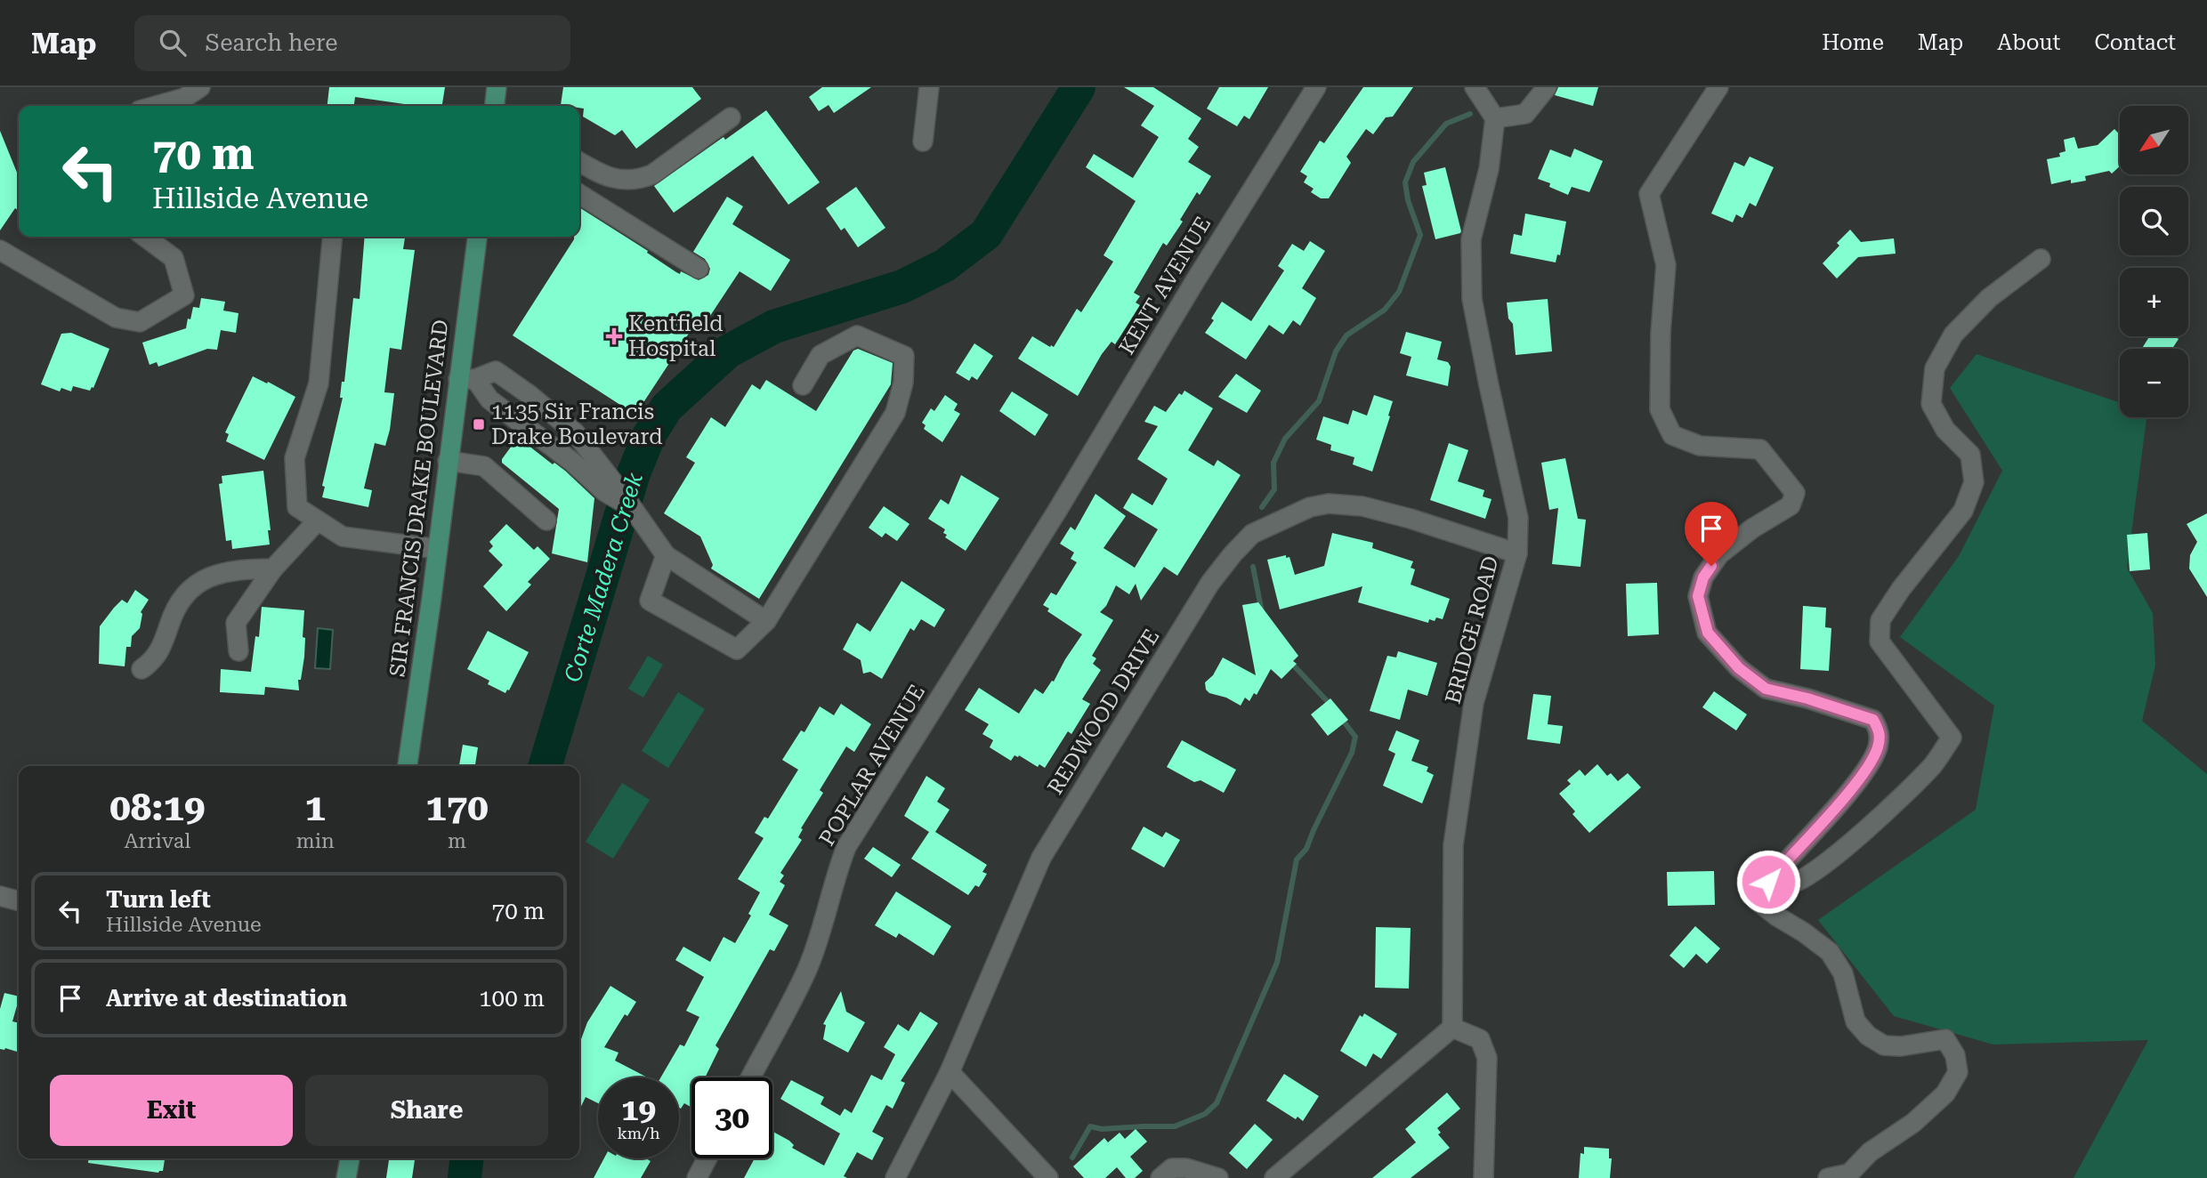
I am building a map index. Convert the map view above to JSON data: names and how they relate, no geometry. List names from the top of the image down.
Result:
{
  "streets": {
    "main road": ["SIR FRANCIS DRAKE BOULEVARD"],
    "street": [
      "KENT AVENUE",
      "BRIDGE ROAD",
      "REDWOOD DRIVE",
      "POPLAR AVENUE"
    ]
  },
  "crossings": [
    ["KENT AVENUE", "POPLAR AVENUE"],
    ["BRIDGE ROAD", "REDWOOD DRIVE"]
  ],
  "water": ["Corte Madera Creek"],
  "places": {
    "health": ["Kentfield Hospital"],
    "transit": ["1135 Sir Francis Drake Boulevard"]
  },
  "north": "bottom left",
  "page": {
    "header": "Map",
    "search": "Search here",
    "nav": [
      "Home",
      "Map",
      "About",
      "Contact"
    ],
    "map_buttons": ["+", "−"],
    "turn": ["70 m", "Hillside Avenue"],
    "eta": [
      "08:19",
      "Arrival",
      "1",
      "min",
      "170",
      "m"
    ],
    "list": [
      {
        "name": "Turn left",
        "note": "Hillside Avenue",
        "value": "70 m"
      },
      {
        "name": "Arrive at destination",
        "value": "100 m"
      }
    ],
    "buttons": ["Exit", "Share"],
    "speed": "19 km/h",
    "limit": "30"
  }
}
